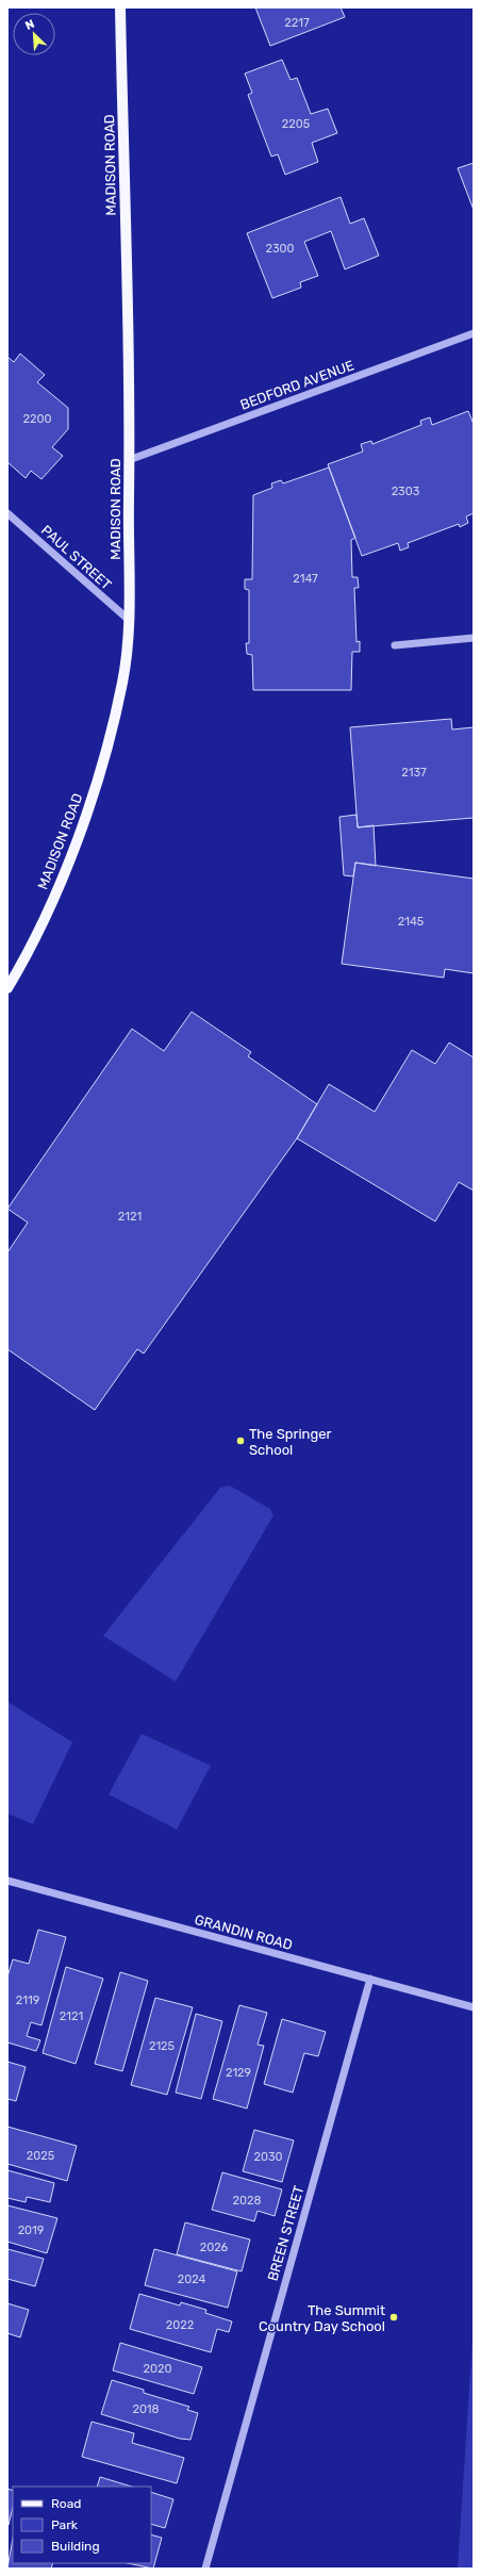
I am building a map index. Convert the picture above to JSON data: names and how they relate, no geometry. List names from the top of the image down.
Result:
{
  "streets": {
    "main road": ["MADISON ROAD"],
    "street": [
      "BEDFORD AVENUE",
      "PAUL STREET",
      "GRANDIN ROAD",
      "BREEN STREET"
    ]
  },
  "crossings": [
    ["MADISON ROAD", "BEDFORD AVENUE"],
    ["MADISON ROAD", "PAUL STREET"],
    ["GRANDIN ROAD", "BREEN STREET"]
  ],
  "places": ["The Springer School", "The Summit Country Day School"],
  "house_numbers": [
    "2217",
    "2205",
    "2300",
    "2200",
    "2303",
    "2147",
    "2137",
    "2145",
    "2121",
    "2119",
    "2121",
    "2125",
    "2129",
    "2025",
    "2030",
    "2028",
    "2019",
    "2026",
    "2024",
    "2022",
    "2020",
    "2018"
  ],
  "legend": ["Road", "Park", "Building"],
  "north": "top left"
}
